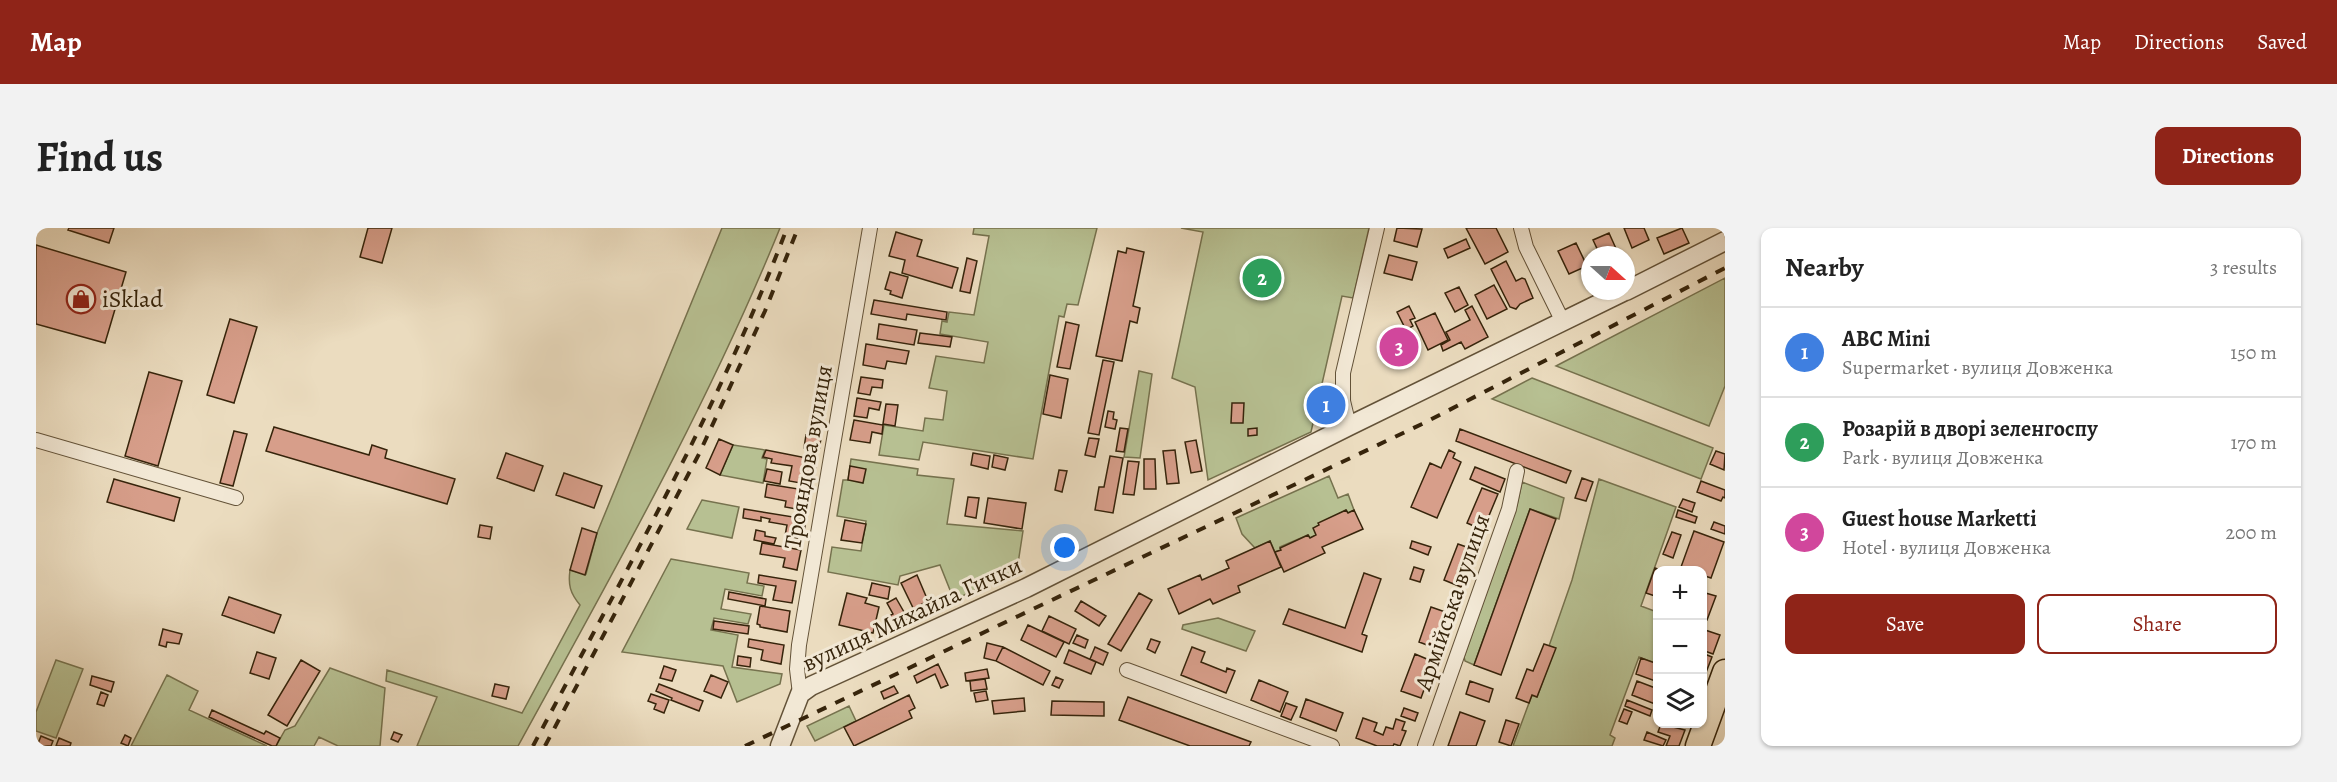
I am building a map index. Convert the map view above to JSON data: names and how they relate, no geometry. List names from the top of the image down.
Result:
{
  "streets": {
    "street": ["Трояндова вулиця", "Армійська вулиця", "вулиця Михайла Гички"]
  },
  "crossings": [
    ["Трояндова вулиця", "вулиця Михайла Гички"]
  ],
  "places": {
    "shop": ["iSklad"]
  },
  "north": "right",
  "page": {
    "header": "Map",
    "nav": ["Map", "Directions", "Saved"],
    "buttons": [
      "Directions",
      ["Save", "Share"]
    ],
    "title": "Find us",
    "heading": ["Nearby", "3 results"],
    "pins": ["2", "3", "1"],
    "list": [
      {
        "mark": "1",
        "name": "ABC Mini",
        "note": "Supermarket · вулиця Довженка",
        "value": "150 m"
      },
      {
        "mark": "2",
        "name": "Розарій в дворі зеленгоспу",
        "note": "Park · вулиця Довженка",
        "value": "170 m"
      },
      {
        "mark": "3",
        "name": "Guest house Marketti",
        "note": "Hotel · вулиця Довженка",
        "value": "200 m"
      }
    ],
    "map_buttons": ["+", "−"]
  }
}
